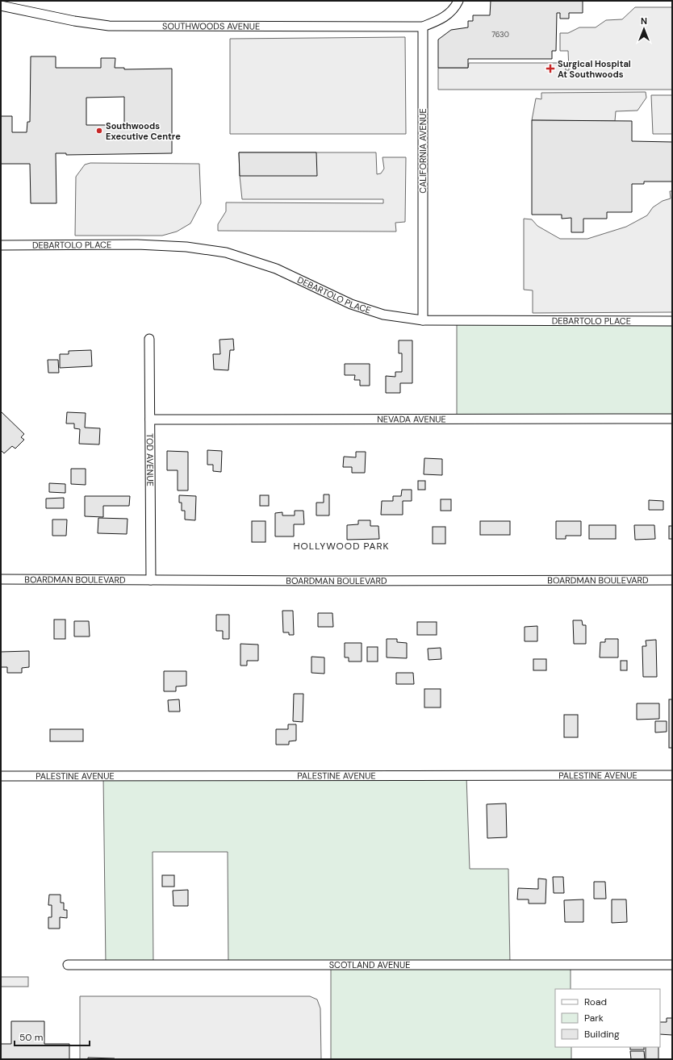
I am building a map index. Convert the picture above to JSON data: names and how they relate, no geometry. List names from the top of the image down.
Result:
{
  "streets": {
    "street": [
      "SOUTHWOODS AVENUE",
      "CALIFORNIA AVENUE",
      "DEBARTOLO PLACE",
      "NEVADA AVENUE",
      "TOD AVENUE",
      "BOARDMAN BOULEVARD",
      "PALESTINE AVENUE",
      "SCOTLAND AVENUE"
    ]
  },
  "crossings": [
    ["SOUTHWOODS AVENUE", "CALIFORNIA AVENUE"],
    ["CALIFORNIA AVENUE", "DEBARTOLO PLACE"],
    ["NEVADA AVENUE", "TOD AVENUE"],
    ["TOD AVENUE", "BOARDMAN BOULEVARD"]
  ],
  "districts": ["HOLLYWOOD PARK"],
  "places": {
    "health": ["Surgical Hospital At Southwoods"],
    "other": ["Southwoods Executive Centre"]
  },
  "house_numbers": ["7630"],
  "legend": ["Road", "Park", "Building"],
  "scale_bar": "50 m",
  "north": "top"
}
